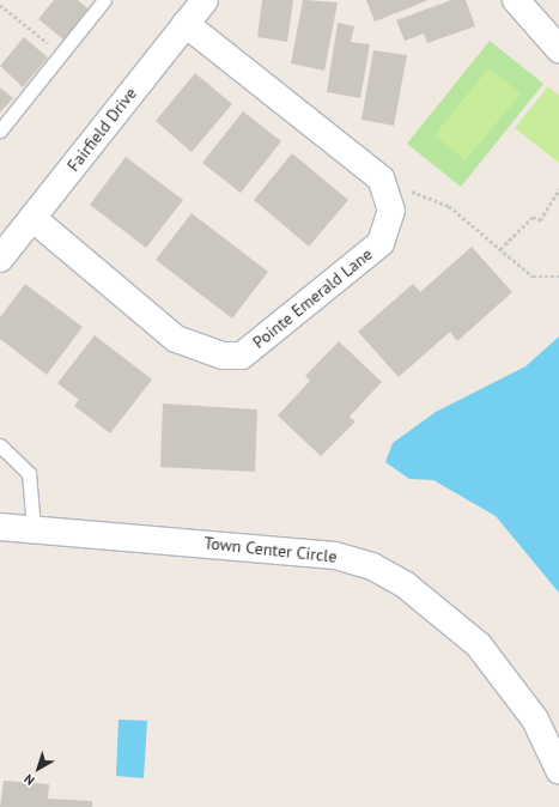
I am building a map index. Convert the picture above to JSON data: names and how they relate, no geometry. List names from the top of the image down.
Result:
{
  "streets": {
    "street": ["Fairfield Drive", "Pointe Emerald Lane", "Town Center Circle"]
  },
  "crossings": [
    ["Fairfield Drive", "Pointe Emerald Lane"]
  ],
  "north": "bottom left"
}
